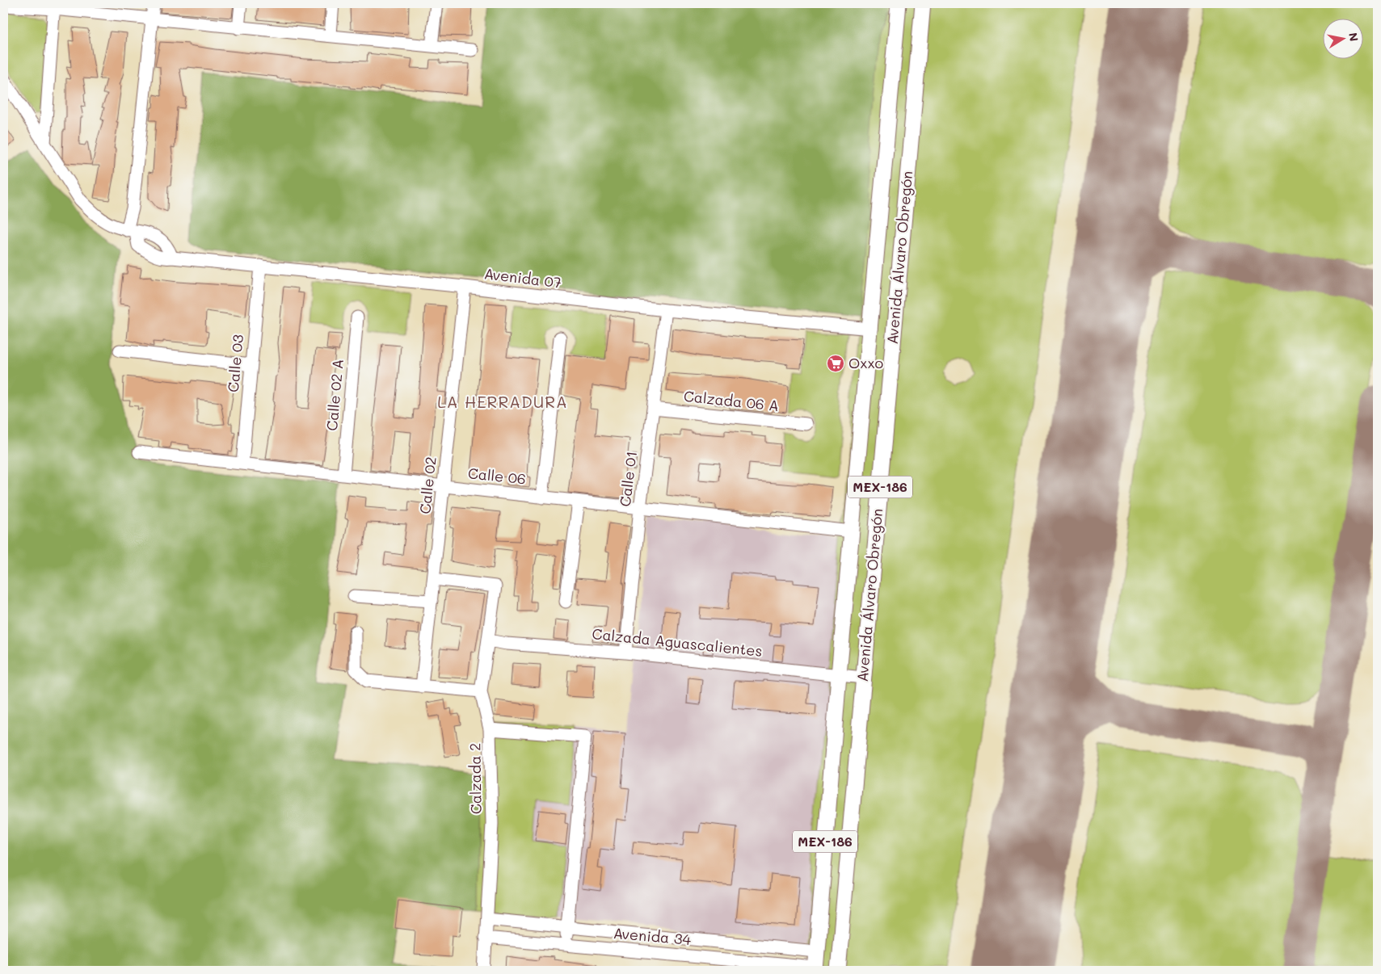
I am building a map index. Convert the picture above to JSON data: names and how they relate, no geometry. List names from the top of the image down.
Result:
{
  "streets": {
    "main road": ["Avenida Álvaro Obregón", "MEX-186"],
    "street": [
      "Avenida 07",
      "Calle 03",
      "Calle 02 A",
      "Calzada 06 A",
      "Calle 06",
      "Calle 01",
      "Calle 02",
      "Calzada Aguascalientes",
      "Calzada 2",
      "Avenida 34"
    ]
  },
  "crossings": [
    ["Avenida Álvaro Obregón", "Avenida 07"],
    ["Avenida Álvaro Obregón", "Calle 06"],
    ["Avenida Álvaro Obregón", "Calzada Aguascalientes"],
    ["Avenida Álvaro Obregón", "Avenida 34"],
    ["Avenida 07", "Calle 03"],
    ["Avenida 07", "Calle 01"],
    ["Avenida 07", "Calle 02"],
    ["Calle 03", "Calle 06"],
    ["Calle 02 A", "Calle 06"],
    ["Calzada 06 A", "Calle 01"],
    ["Calle 06", "Calle 01"],
    ["Calle 06", "Calle 02"],
    ["Calle 01", "Calzada Aguascalientes"],
    ["Calle 02", "Calzada 2"],
    ["Calzada Aguascalientes", "Calzada 2"],
    ["Calzada 2", "Avenida 34"]
  ],
  "districts": ["LA HERRADURA"],
  "places": {
    "supermarket": ["Oxxo"]
  },
  "north": "right"
}
